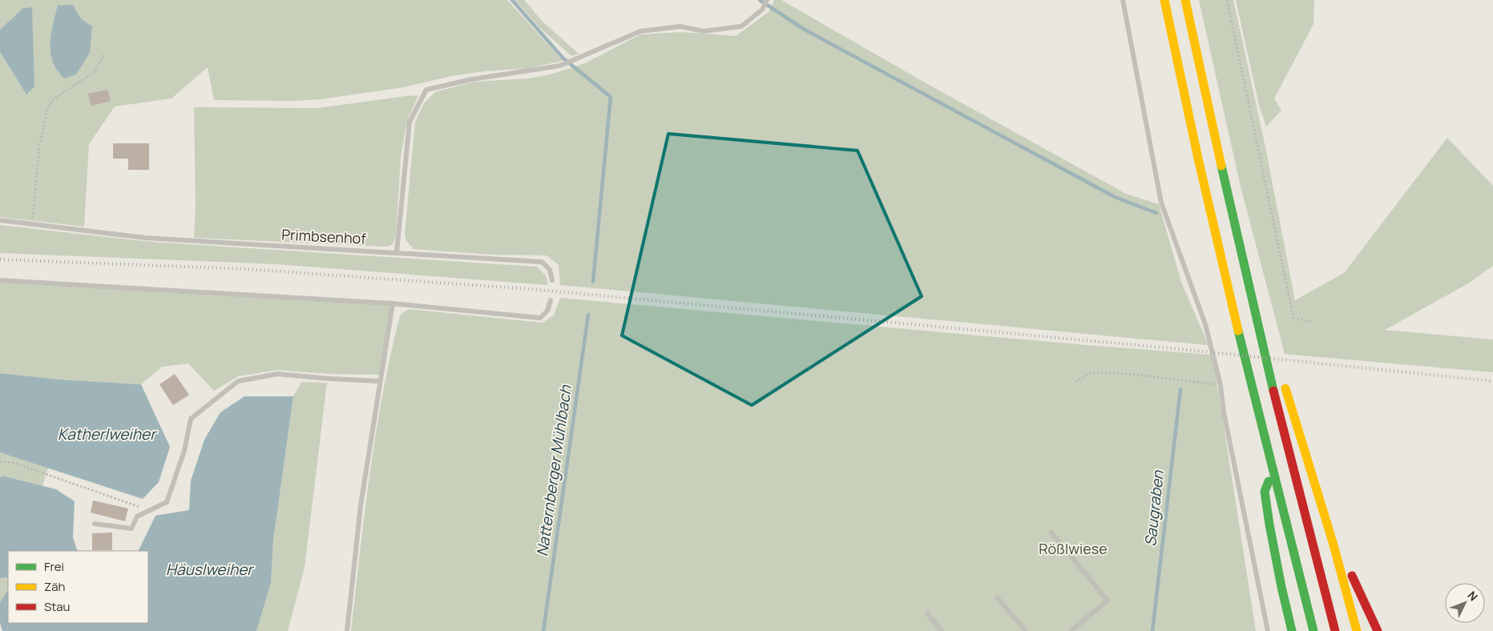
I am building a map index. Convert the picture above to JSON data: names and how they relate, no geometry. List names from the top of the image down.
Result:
{
  "streets": {
    "lane": ["Primbsenhof"]
  },
  "water": [
    "Katherlweiher",
    "Natternberger Mühlbach",
    "Saugraben",
    "Häuslweiher"
  ],
  "parks": ["Rößlwiese"],
  "legend": ["Frei", "Zäh", "Stau"],
  "north": "top right"
}
